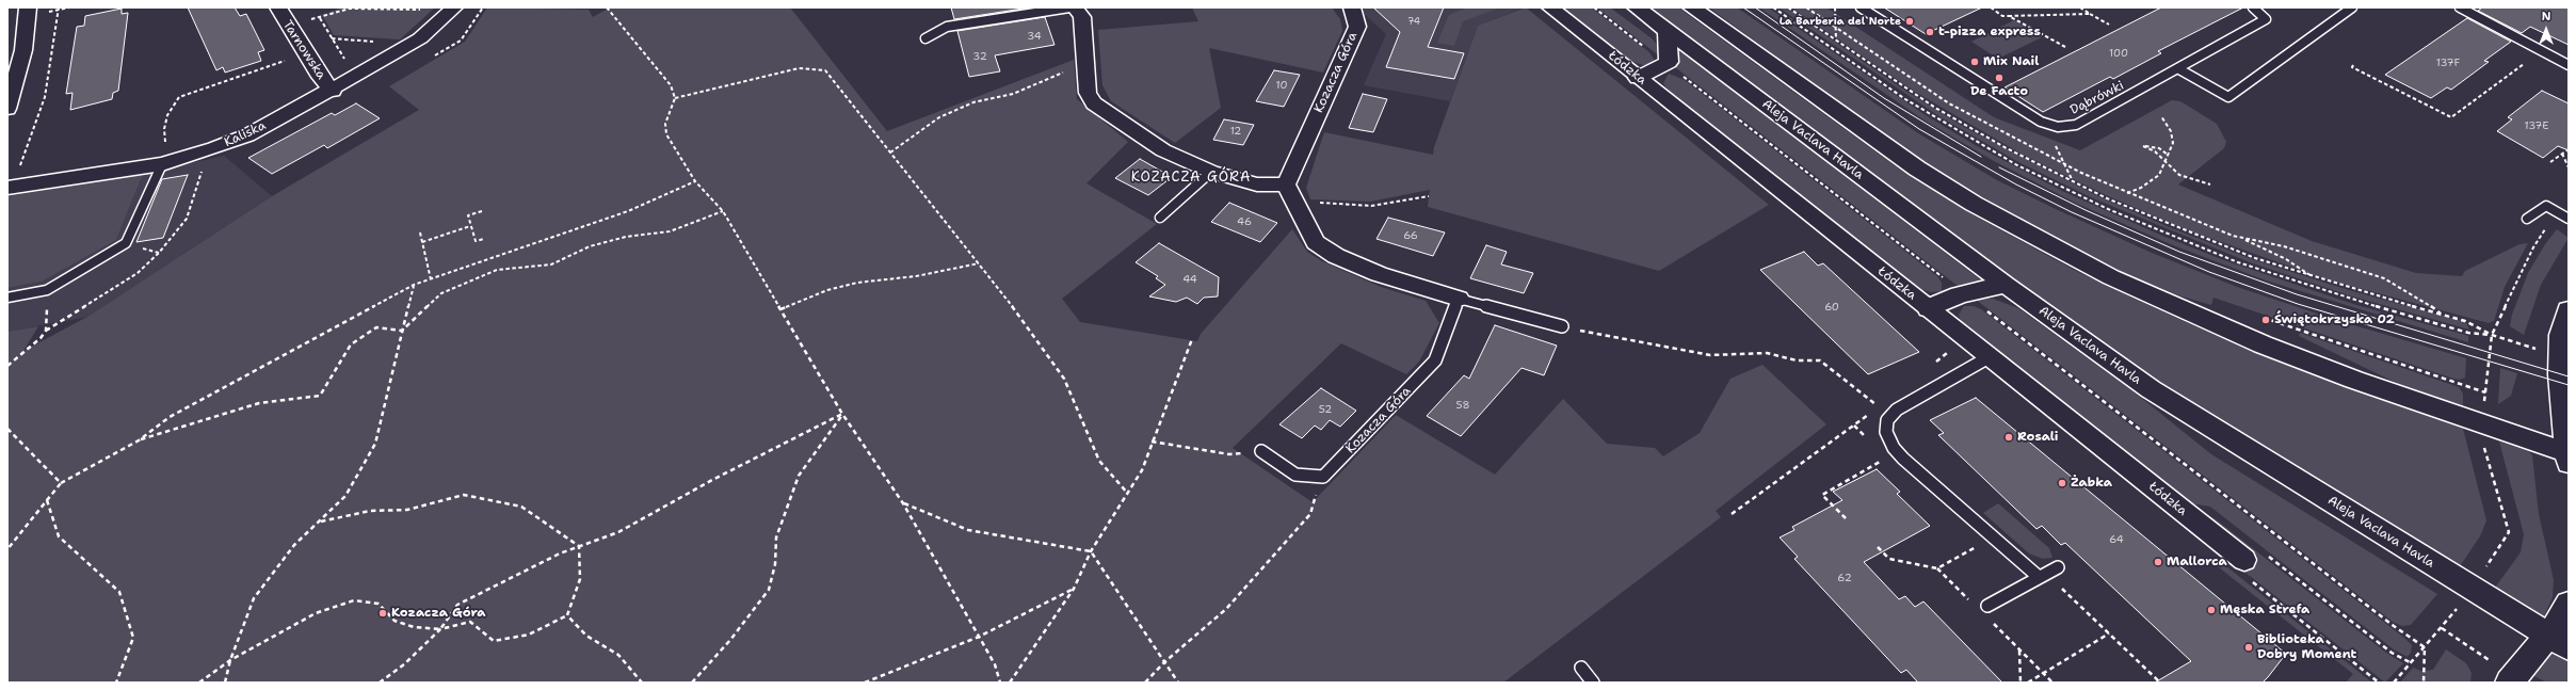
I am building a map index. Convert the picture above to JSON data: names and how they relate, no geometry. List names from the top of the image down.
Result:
{
  "streets": {
    "main road": ["Aleja Vaclava Havla"],
    "street": [
      "Tarnowska",
      "Łódzka",
      "Kozacza Góra",
      "Kaliska"
    ],
    "lane": ["Dąbrówki"]
  },
  "crossings": [
    ["Tarnowska", "Kaliska"]
  ],
  "districts": ["KOZACZA GÓRA"],
  "places": [
    "La Barberia del Norte",
    "t-pizza express",
    "Mix Nail",
    "De Facto",
    "Świętokrzyska 02",
    "Rosali",
    "Żabka",
    "Mallorca",
    "Męska Strefa",
    "Kozacza Góra",
    "Biblioteka Dobry Moment"
  ],
  "house_numbers": [
    "74",
    "34",
    "100",
    "32",
    "137F",
    "10",
    "137E",
    "12",
    "46",
    "66",
    "44",
    "60",
    "58",
    "52",
    "64",
    "62"
  ],
  "north": "top"
}
